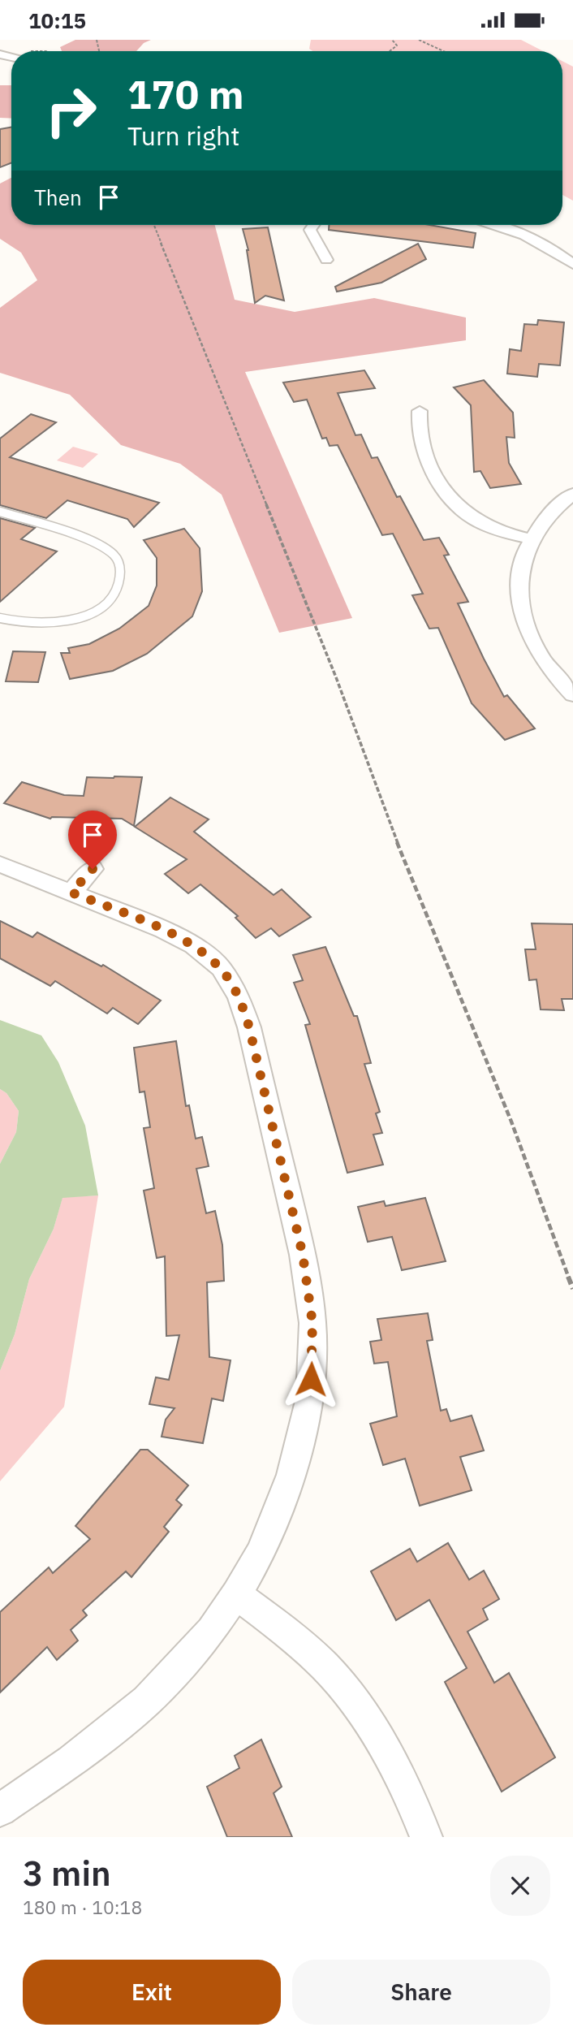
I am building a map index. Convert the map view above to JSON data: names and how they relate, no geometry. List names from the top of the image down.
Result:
{
  "page": {
    "status": "10:15",
    "turn": ["170 m", "Turn right"],
    "then": "Then",
    "heading": ["3 min", "180 m · 10:18"],
    "buttons": ["Exit", "Share"]
  }
}
